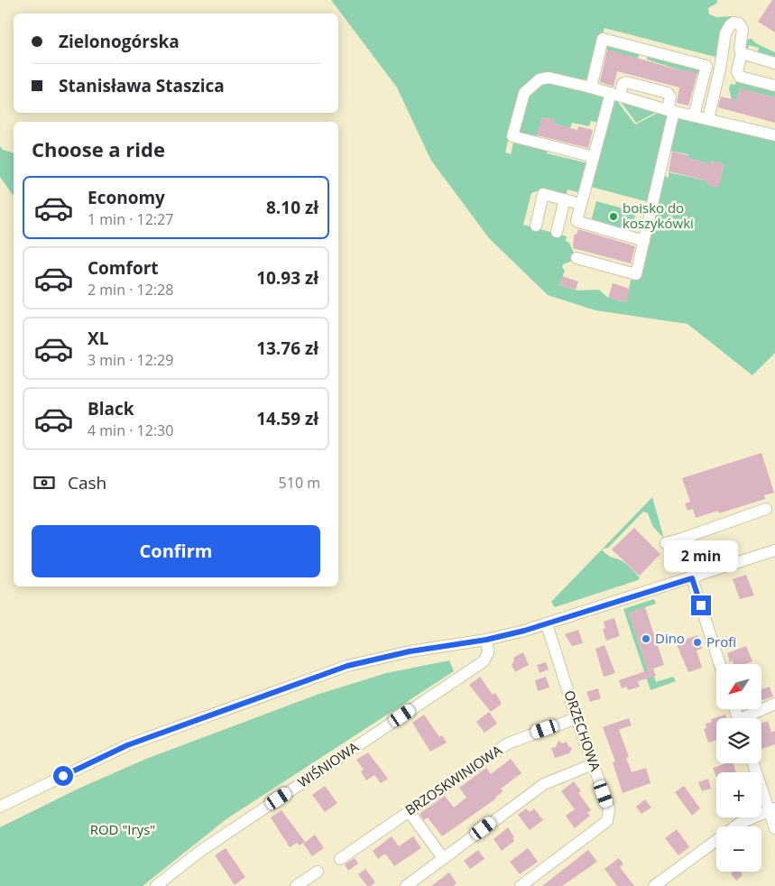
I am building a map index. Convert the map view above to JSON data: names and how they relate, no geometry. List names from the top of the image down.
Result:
{
  "streets": {
    "street": ["ORZECHOWA", "WIŚNIOWA", "BRZOSKWINIOWA"]
  },
  "crossings": [
    ["ORZECHOWA", "BRZOSKWINIOWA"]
  ],
  "parks": ["ROD \"Irys\""],
  "places": ["boisko do koszykówki", "Dino", "Profi"],
  "north": "bottom left",
  "page": {
    "banner": ["Zielonogórska", "Stanisława Staszica"],
    "heading": "Choose a ride",
    "list": [
      {
        "name": "Economy",
        "note": "1 min · 12:27",
        "value": "8.10 zł"
      },
      {
        "name": "Comfort",
        "note": "2 min · 12:28",
        "value": "10.93 zł"
      },
      {
        "name": "XL",
        "note": "3 min · 12:29",
        "value": "13.76 zł"
      },
      {
        "name": "Black",
        "note": "4 min · 12:30",
        "value": "14.59 zł"
      }
    ],
    "pay": ["Cash", "510 m"],
    "buttons": "Confirm",
    "bubble": "2 min",
    "map_buttons": ["+", "−"]
  }
}
